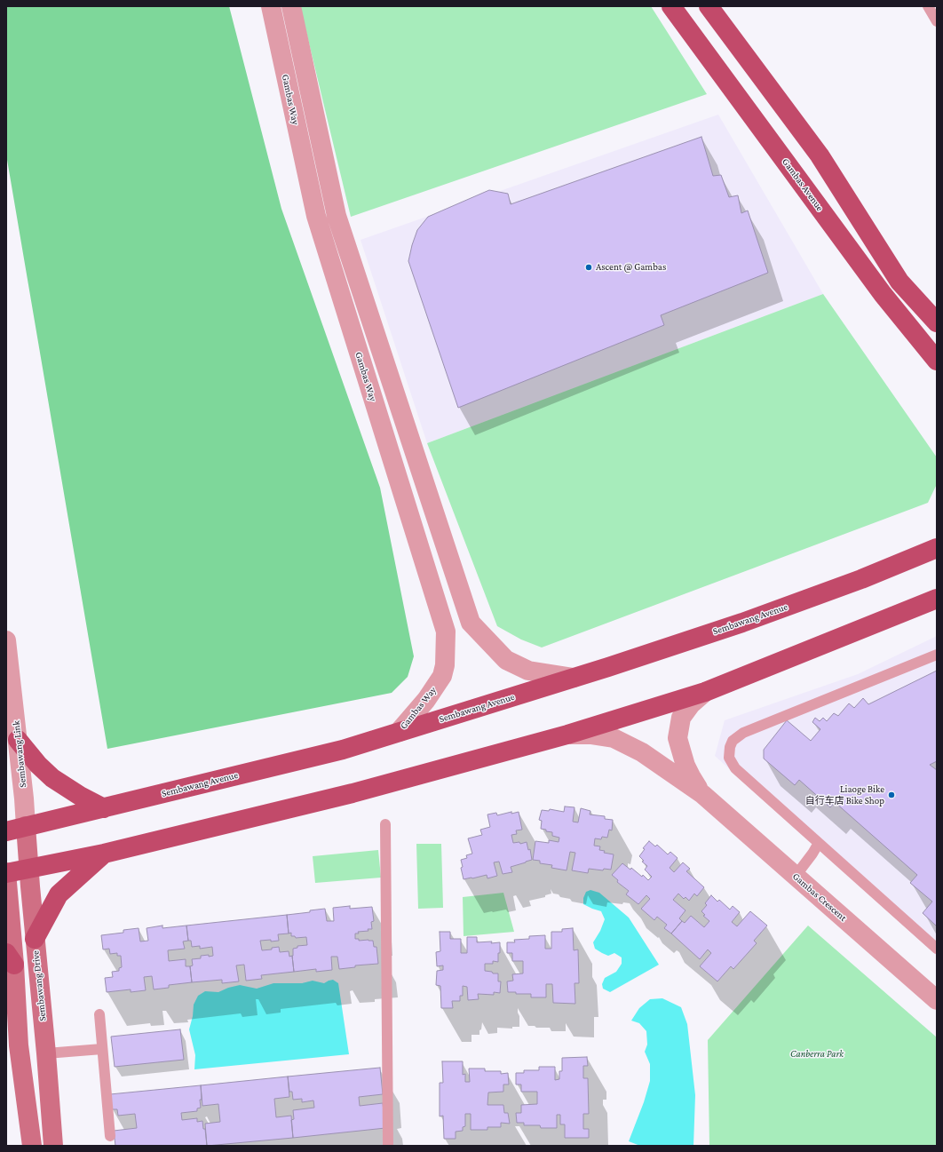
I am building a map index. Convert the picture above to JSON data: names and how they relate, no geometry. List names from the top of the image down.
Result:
{
  "streets": {
    "main road": ["Gambas Avenue", "Sembawang Avenue", "Sembawang Drive"],
    "street": ["Gambas Way", "Sembawang Link", "Gambas Crescent"]
  },
  "crossings": [
    ["Gambas Way", "Sembawang Avenue"],
    ["Sembawang Avenue", "Sembawang Link"],
    ["Sembawang Avenue", "Sembawang Drive"],
    ["Sembawang Link", "Sembawang Drive"]
  ],
  "parks": ["Canberra Park"],
  "places": ["Ascent @ Gambas", "Liaoge Bike 自行车店 Bike Shop"]
}
